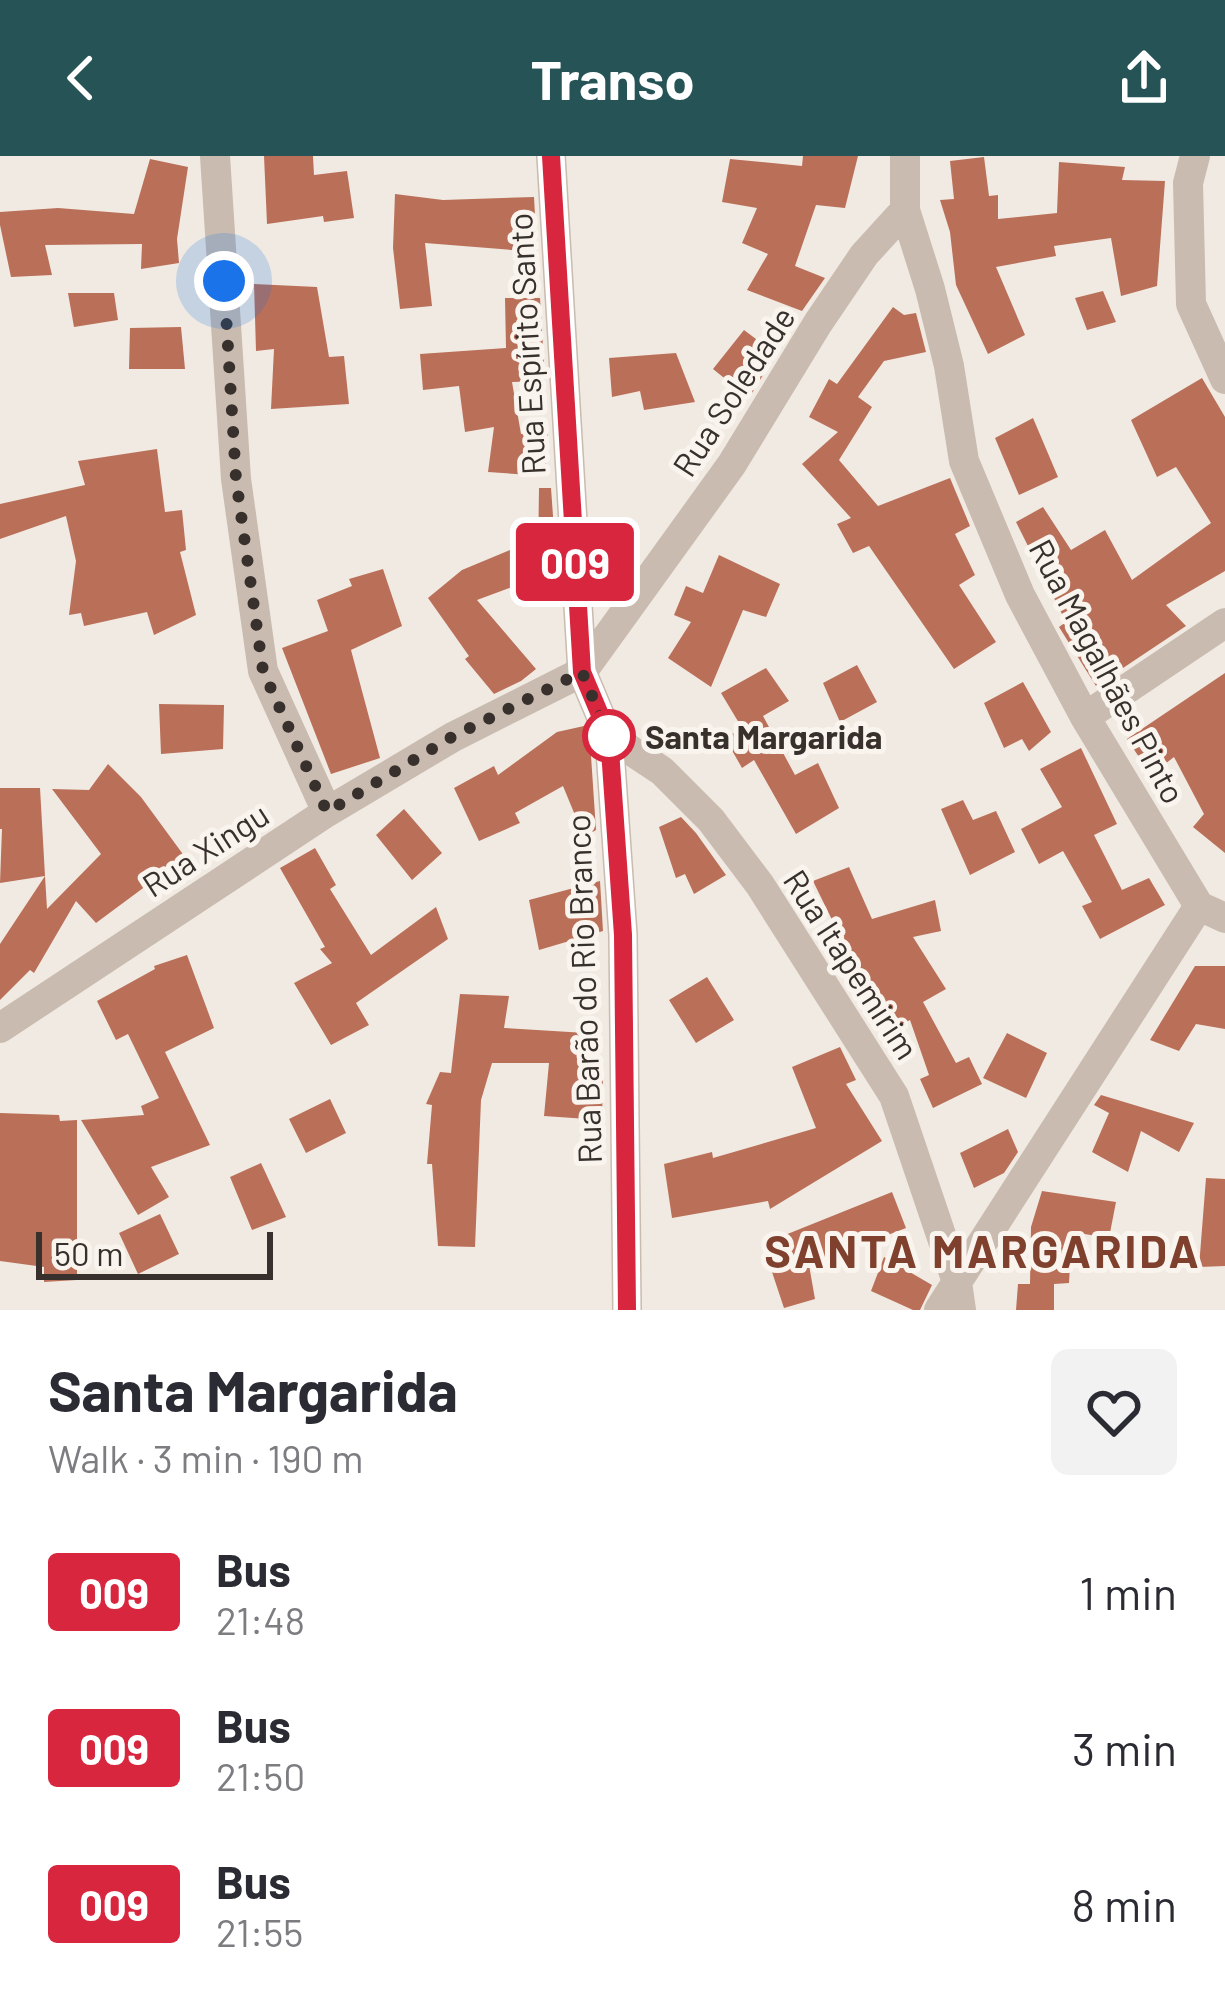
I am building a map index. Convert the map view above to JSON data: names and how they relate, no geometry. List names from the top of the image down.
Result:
{
  "streets": {
    "street": [
      "Rua Espírito Santo",
      "Rua Soledade",
      "Rua Magalhães Pinto",
      "Rua Xingu",
      "Rua Itapemirim",
      "Rua Barão do Rio Branco"
    ]
  },
  "crossings": [
    ["Rua Espírito Santo", "Rua Soledade"],
    ["Rua Espírito Santo", "Rua Xingu"],
    ["Rua Espírito Santo", "Rua Barão do Rio Branco"],
    ["Rua Soledade", "Rua Magalhães Pinto"],
    ["Rua Soledade", "Rua Xingu"],
    ["Rua Soledade", "Rua Barão do Rio Branco"],
    ["Rua Xingu", "Rua Barão do Rio Branco"],
    ["Rua Itapemirim", "Rua Barão do Rio Branco"]
  ],
  "districts": ["SANTA MARGARIDA"],
  "places": ["Santa Margarida"],
  "lines": ["bus line 009"],
  "scale_bar": "50 m",
  "page": {
    "header": "Transo",
    "on_map": "009",
    "scale": "50 m",
    "heading": ["Santa Margarida", "Walk · 3 min · 190 m"],
    "list": [
      {
        "mark": "009",
        "name": "Bus",
        "note": "21:48",
        "value": "1 min"
      },
      {
        "mark": "009",
        "name": "Bus",
        "note": "21:50",
        "value": "3 min"
      },
      {
        "mark": "009",
        "name": "Bus",
        "note": "21:55",
        "value": "8 min"
      }
    ]
  }
}
